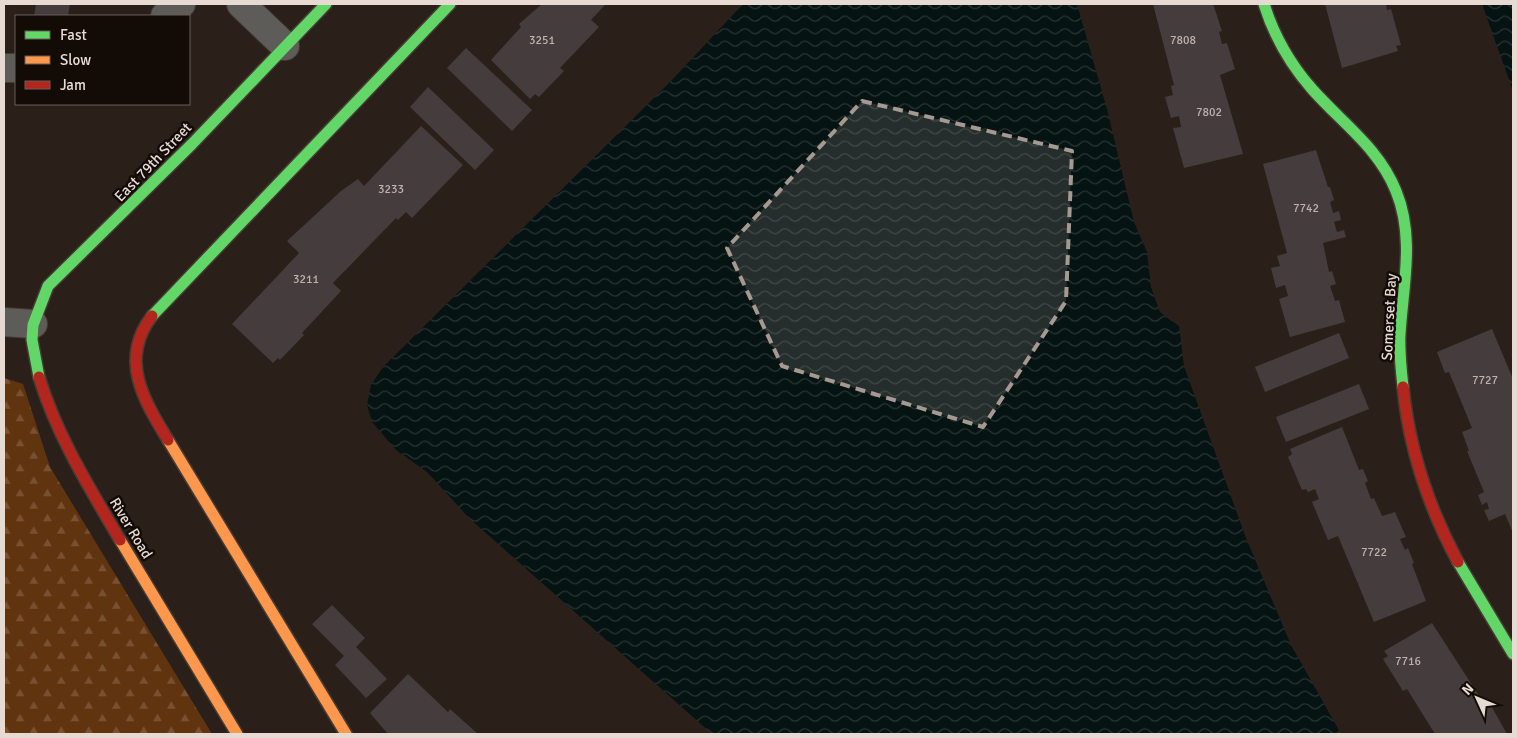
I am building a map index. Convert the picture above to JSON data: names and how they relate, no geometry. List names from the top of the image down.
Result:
{
  "streets": {
    "street": ["East 79th Street", "Somerset Bay", "River Road"]
  },
  "crossings": [
    ["East 79th Street", "River Road"]
  ],
  "house_numbers": [
    "3251",
    "7808",
    "7802",
    "3233",
    "7742",
    "3211",
    "7727",
    "7722",
    "7716"
  ],
  "legend": ["Fast", "Slow", "Jam"],
  "north": "top left"
}
